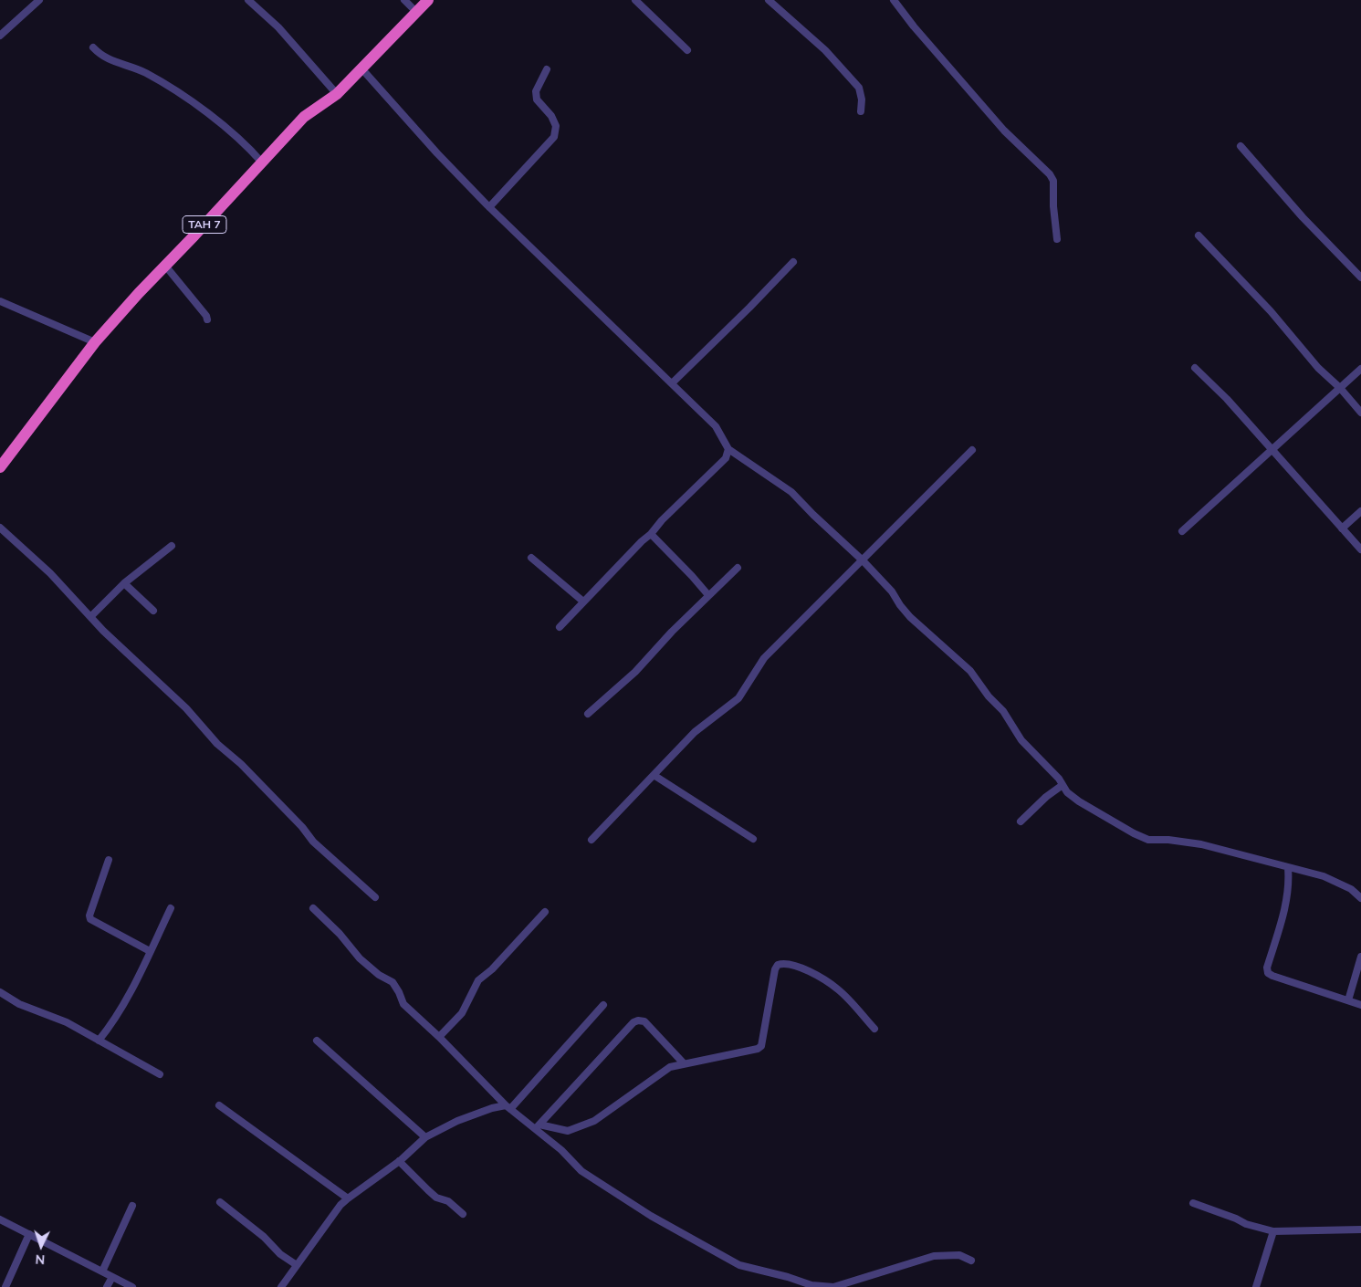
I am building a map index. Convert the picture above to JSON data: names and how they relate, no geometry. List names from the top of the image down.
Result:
{
  "streets": {
    "highway": ["TAH 7"]
  },
  "north": "bottom"
}
